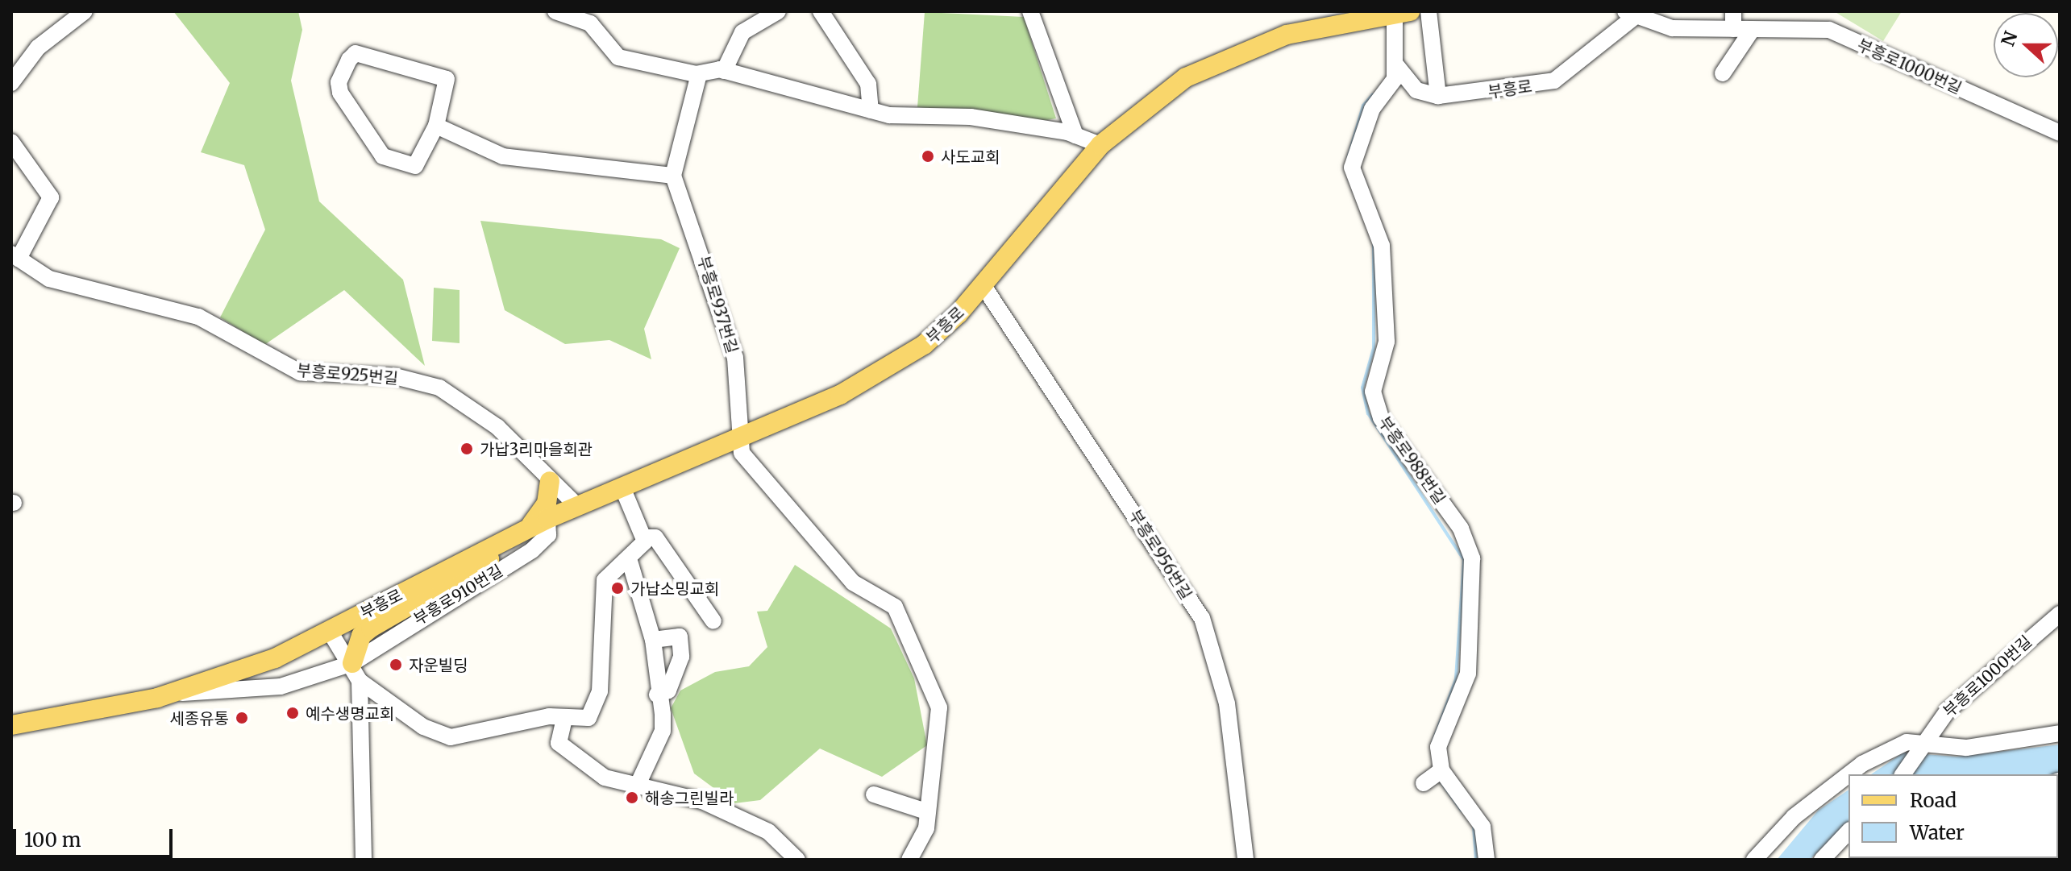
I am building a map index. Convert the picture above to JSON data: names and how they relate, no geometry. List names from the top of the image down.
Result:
{
  "streets": {
    "main road": ["부흥로"],
    "street": [
      "부흥로1000번길",
      "부흥로937번길",
      "부흥로925번길",
      "부흥로988번길",
      "부흥로956번길",
      "부흥로910번길"
    ]
  },
  "crossings": [
    ["부흥로1000번길", "부흥로"],
    ["부흥로", "부흥로937번길"],
    ["부흥로", "부흥로925번길"],
    ["부흥로", "부흥로988번길"],
    ["부흥로", "부흥로956번길"],
    ["부흥로", "부흥로910번길"]
  ],
  "places": [
    "사도교회",
    "가납3리마을회관",
    "가납소밍교회",
    "자운빌딩",
    "예수생명교회",
    "세종유통",
    "해송그린빌라"
  ],
  "legend": ["Road", "Water"],
  "scale_bar": "100 m",
  "north": "left"
}
